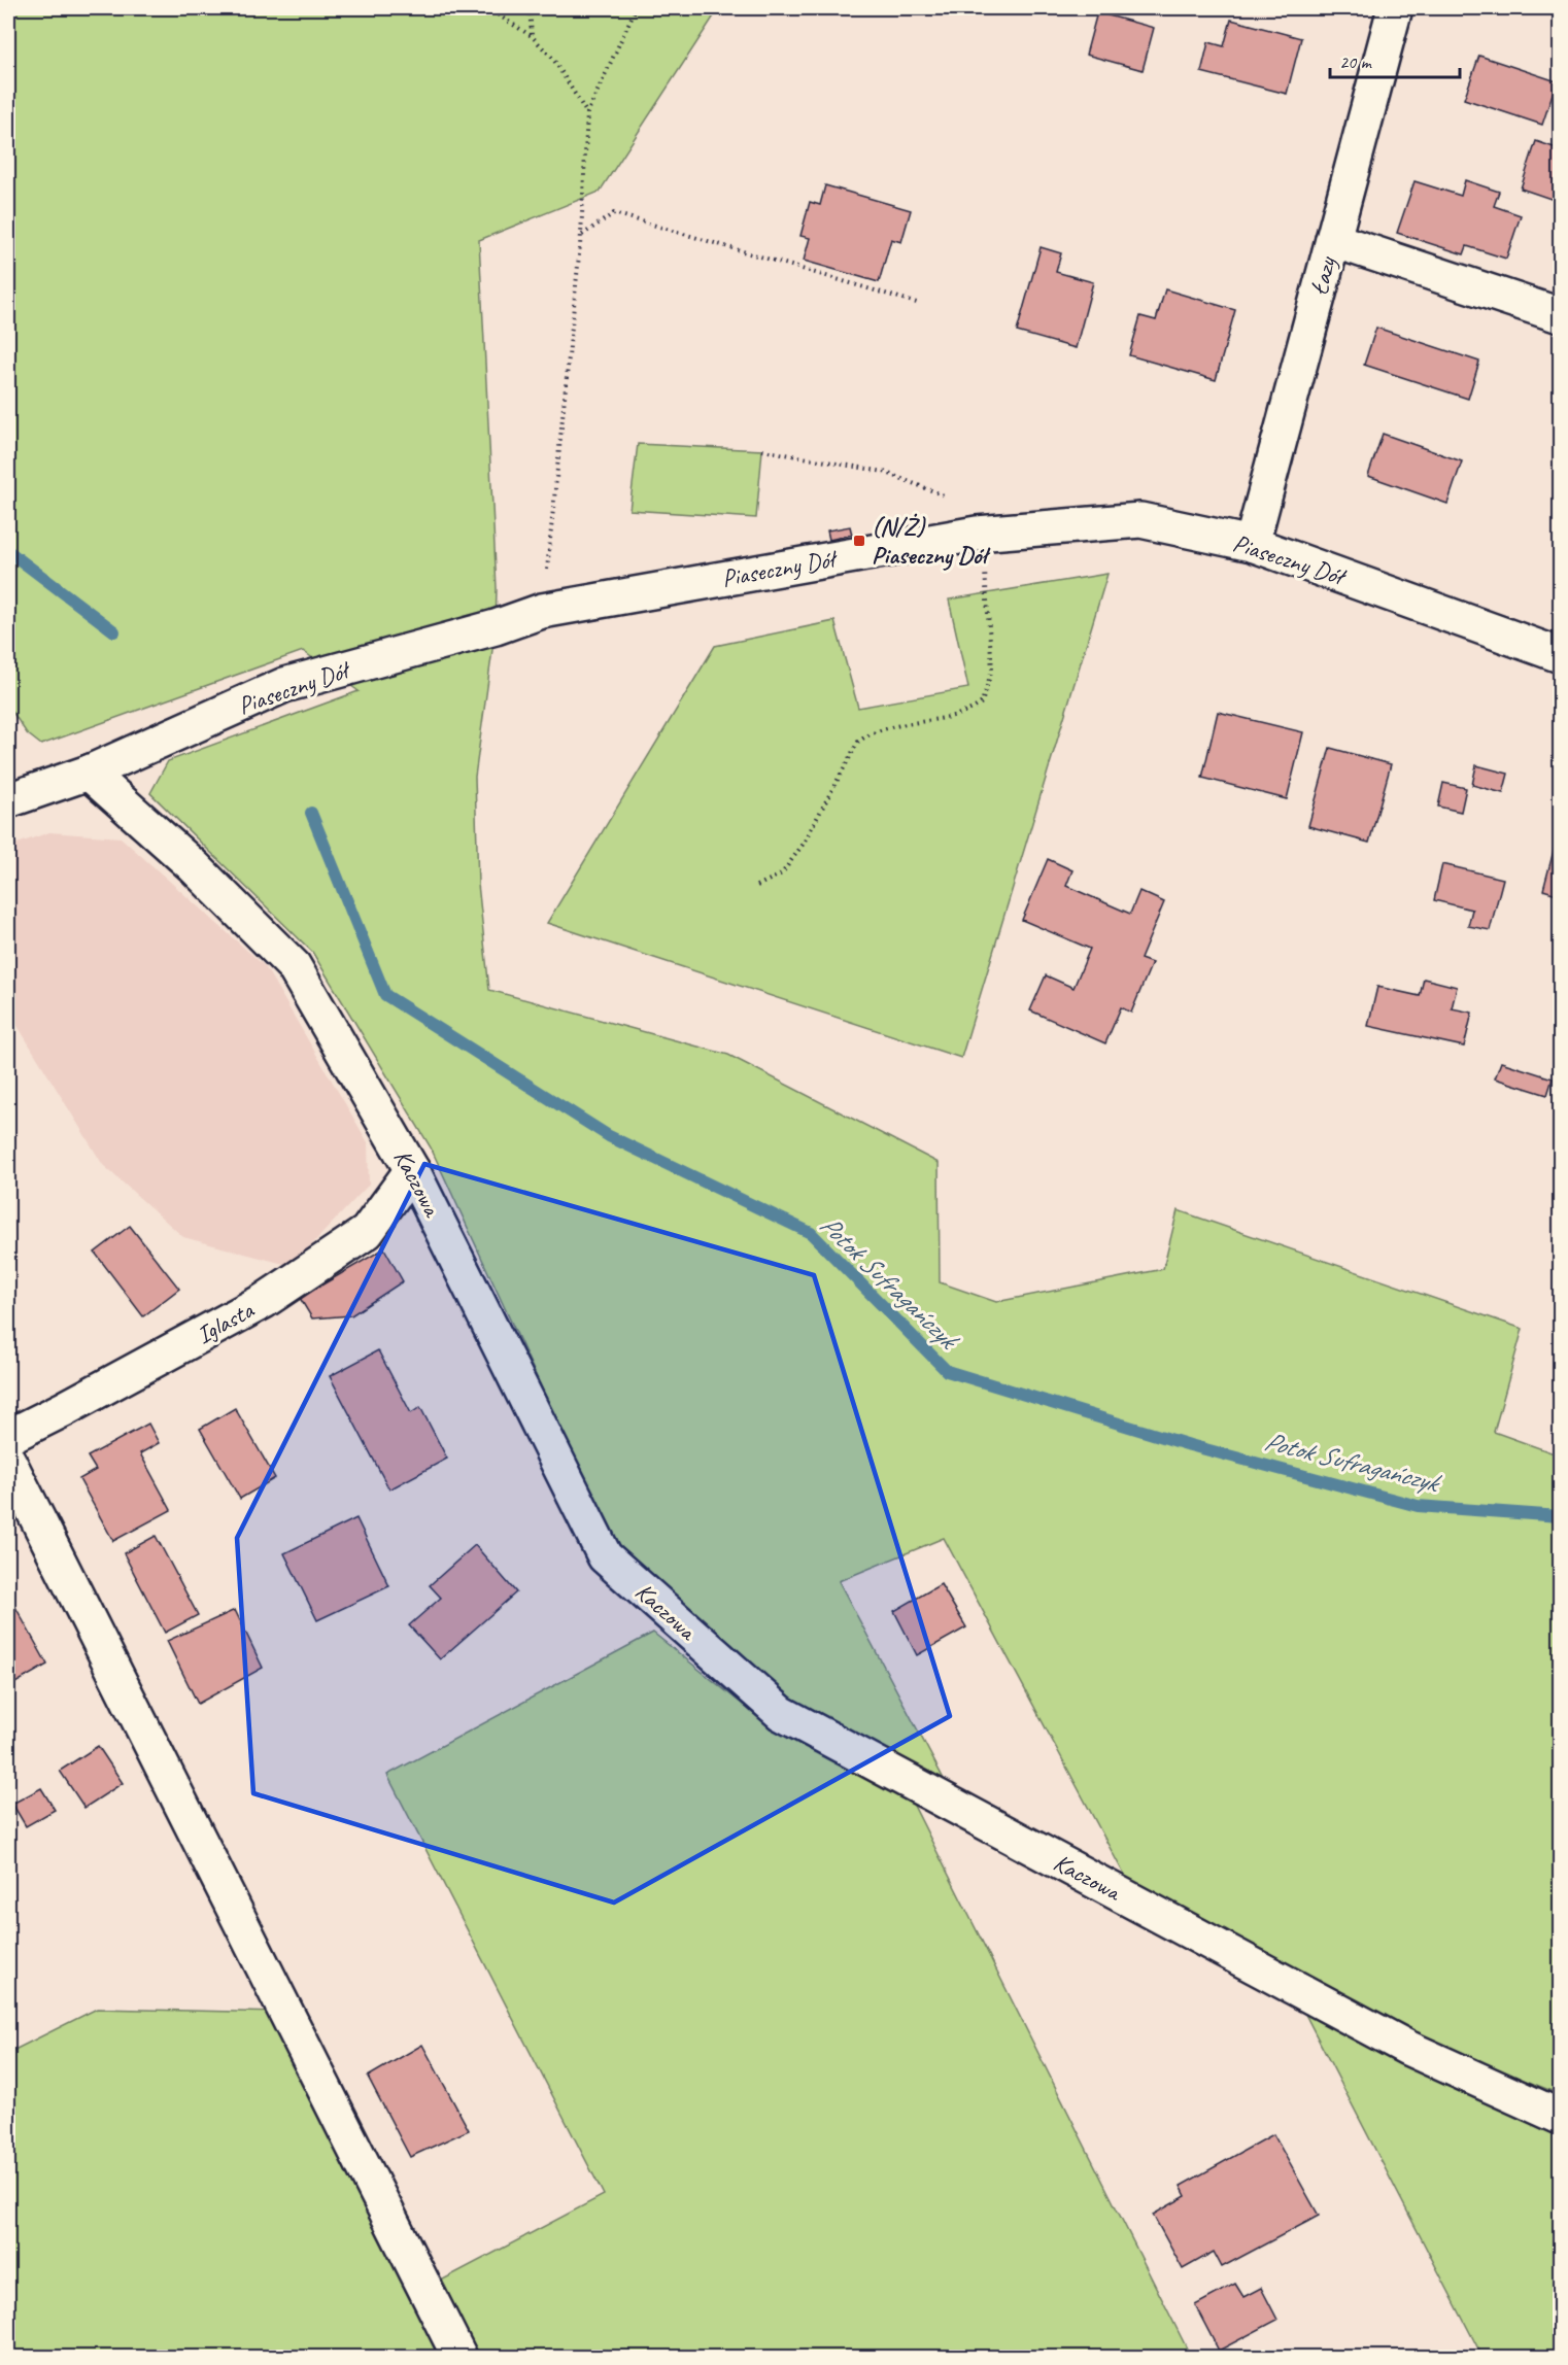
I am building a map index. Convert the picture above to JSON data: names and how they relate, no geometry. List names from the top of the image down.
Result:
{
  "streets": {
    "street": [
      "Łazy",
      "Piaseczny Dół",
      "Kaczowa",
      "Iglasta"
    ]
  },
  "crossings": [
    ["Łazy", "Piaseczny Dół"],
    ["Piaseczny Dół", "Kaczowa"],
    ["Kaczowa", "Iglasta"]
  ],
  "water": ["Potok Sufragańczyk"],
  "places": {
    "transit": ["(N/Ż) Piaseczny Dół"]
  },
  "scale_bar": "20 m"
}
